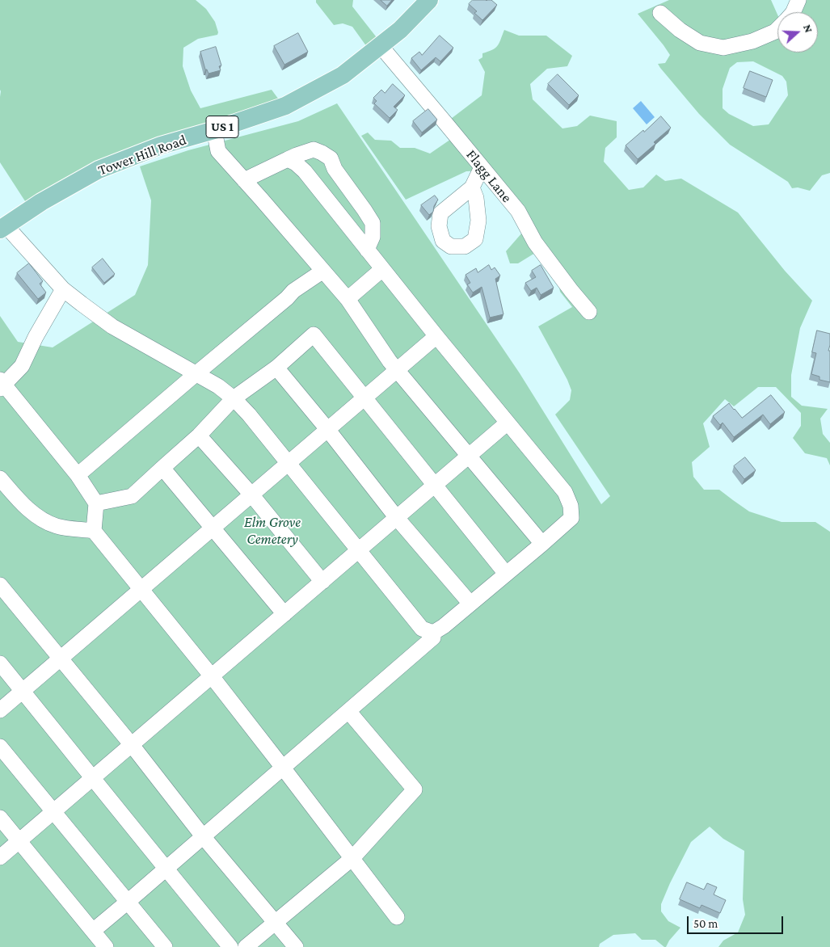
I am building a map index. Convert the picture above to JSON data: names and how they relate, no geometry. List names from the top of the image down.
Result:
{
  "streets": {
    "main road": ["US 1", "Tower Hill Road"],
    "street": ["Flagg Lane"]
  },
  "crossings": [
    ["Tower Hill Road", "Flagg Lane"]
  ],
  "parks": ["Elm Grove Cemetery"],
  "scale_bar": "50 m",
  "north": "right"
}
